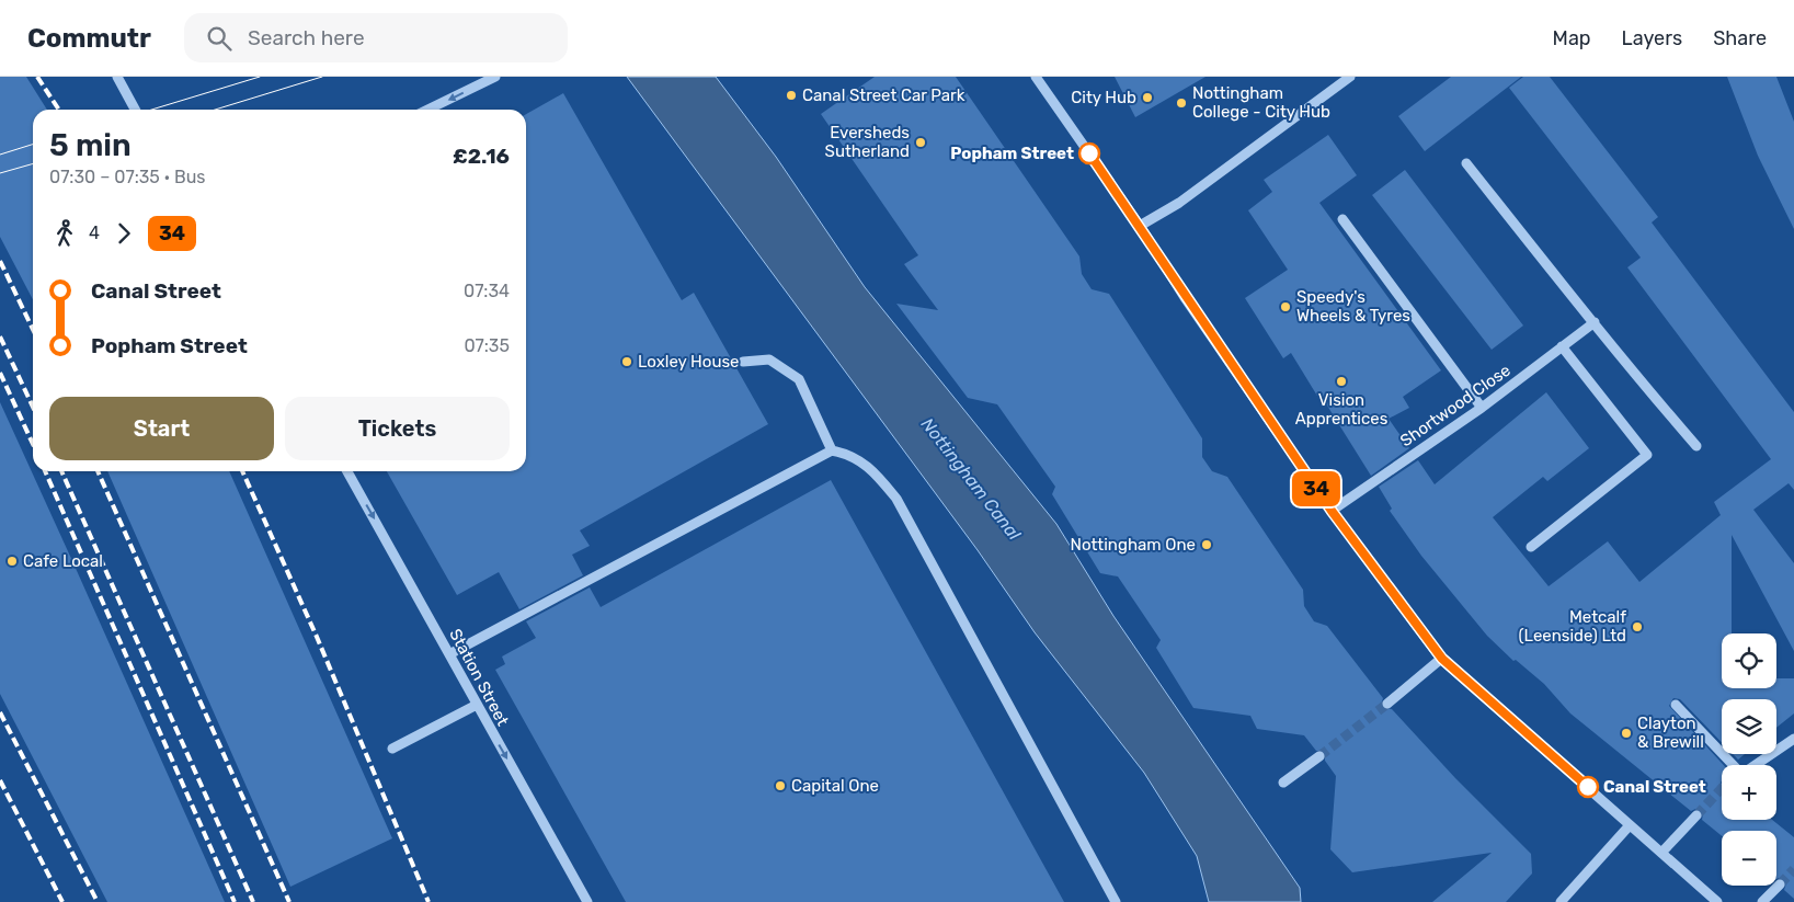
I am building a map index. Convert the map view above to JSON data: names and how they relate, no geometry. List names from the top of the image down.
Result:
{
  "streets": {
    "street": ["Shortwood Close", "Station Street"]
  },
  "one_way": ["Station Street"],
  "water": ["Nottingham Canal"],
  "places": [
    "Canal Street Car Park",
    "City Hub",
    "Nottingham College - City Hub",
    "Eversheds Sutherland",
    "Popham Street",
    "Speedy's Wheels & Tyres",
    "Loxley House",
    "Vision Apprentices",
    "Nottingham One",
    "Cafe Local",
    "Metcalf (Leenside) Ltd",
    "Clayton & Brewill",
    "Capital One",
    "Canal Street"
  ],
  "lines": ["bus line 34"],
  "page": {
    "header": "Commutr",
    "search": "Search here",
    "nav": ["Map", "Layers", "Share"],
    "on_map": "34",
    "heading": ["5 min", "07:30 – 07:35 · Bus", "£2.16"],
    "legs": ["4", "34"],
    "list": [
      {
        "name": "Canal Street",
        "value": "07:34"
      },
      {
        "name": "Popham Street",
        "value": "07:35"
      }
    ],
    "buttons": ["Start", "Tickets"],
    "map_buttons": ["+", "−"]
  }
}
